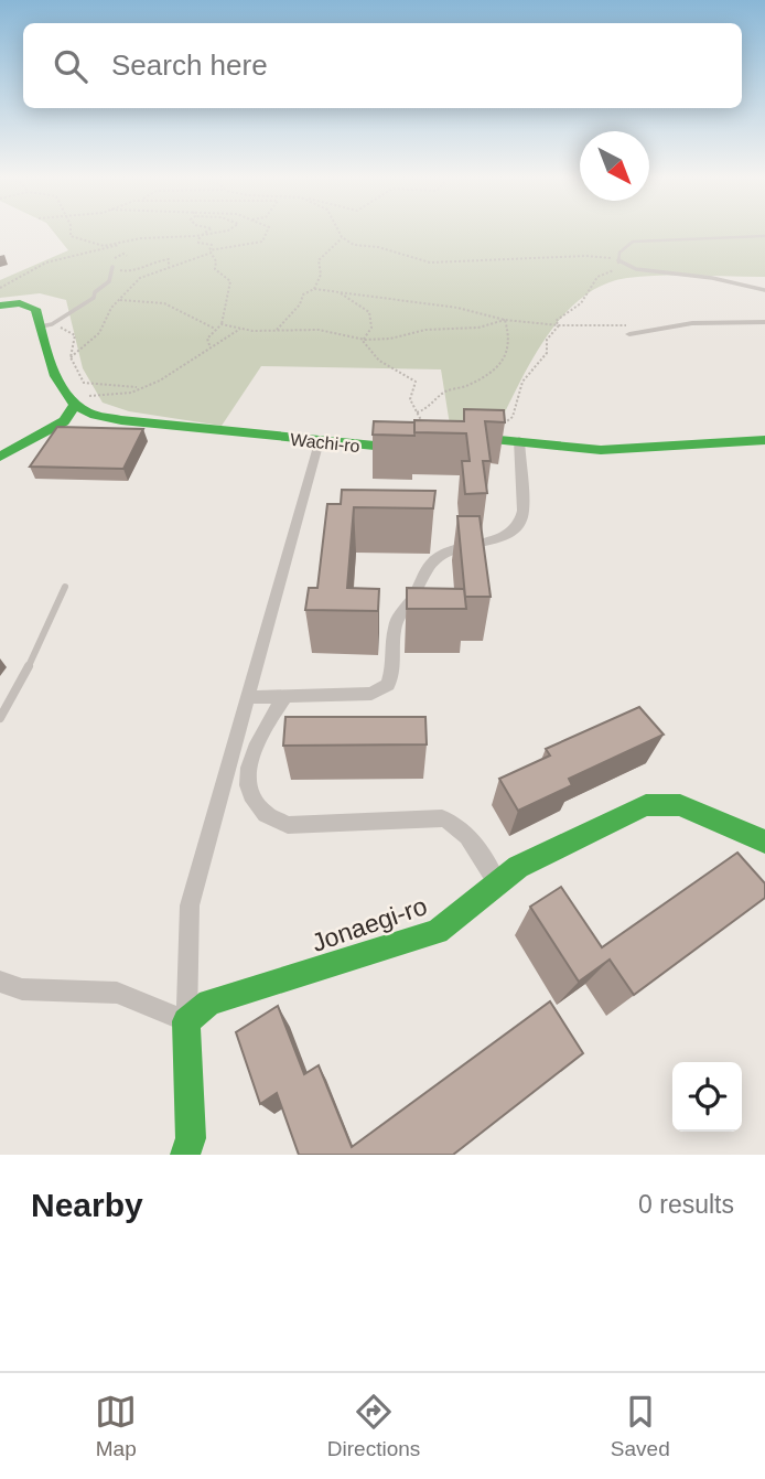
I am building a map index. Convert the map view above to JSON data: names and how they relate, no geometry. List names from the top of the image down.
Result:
{
  "streets": {
    "main road": ["Wachi-ro", "Jonaegi-ro"]
  },
  "north": "bottom right",
  "page": {
    "search": "Search here",
    "heading": ["Nearby", "0 results"],
    "nav": ["Map", "Directions", "Saved"]
  }
}
